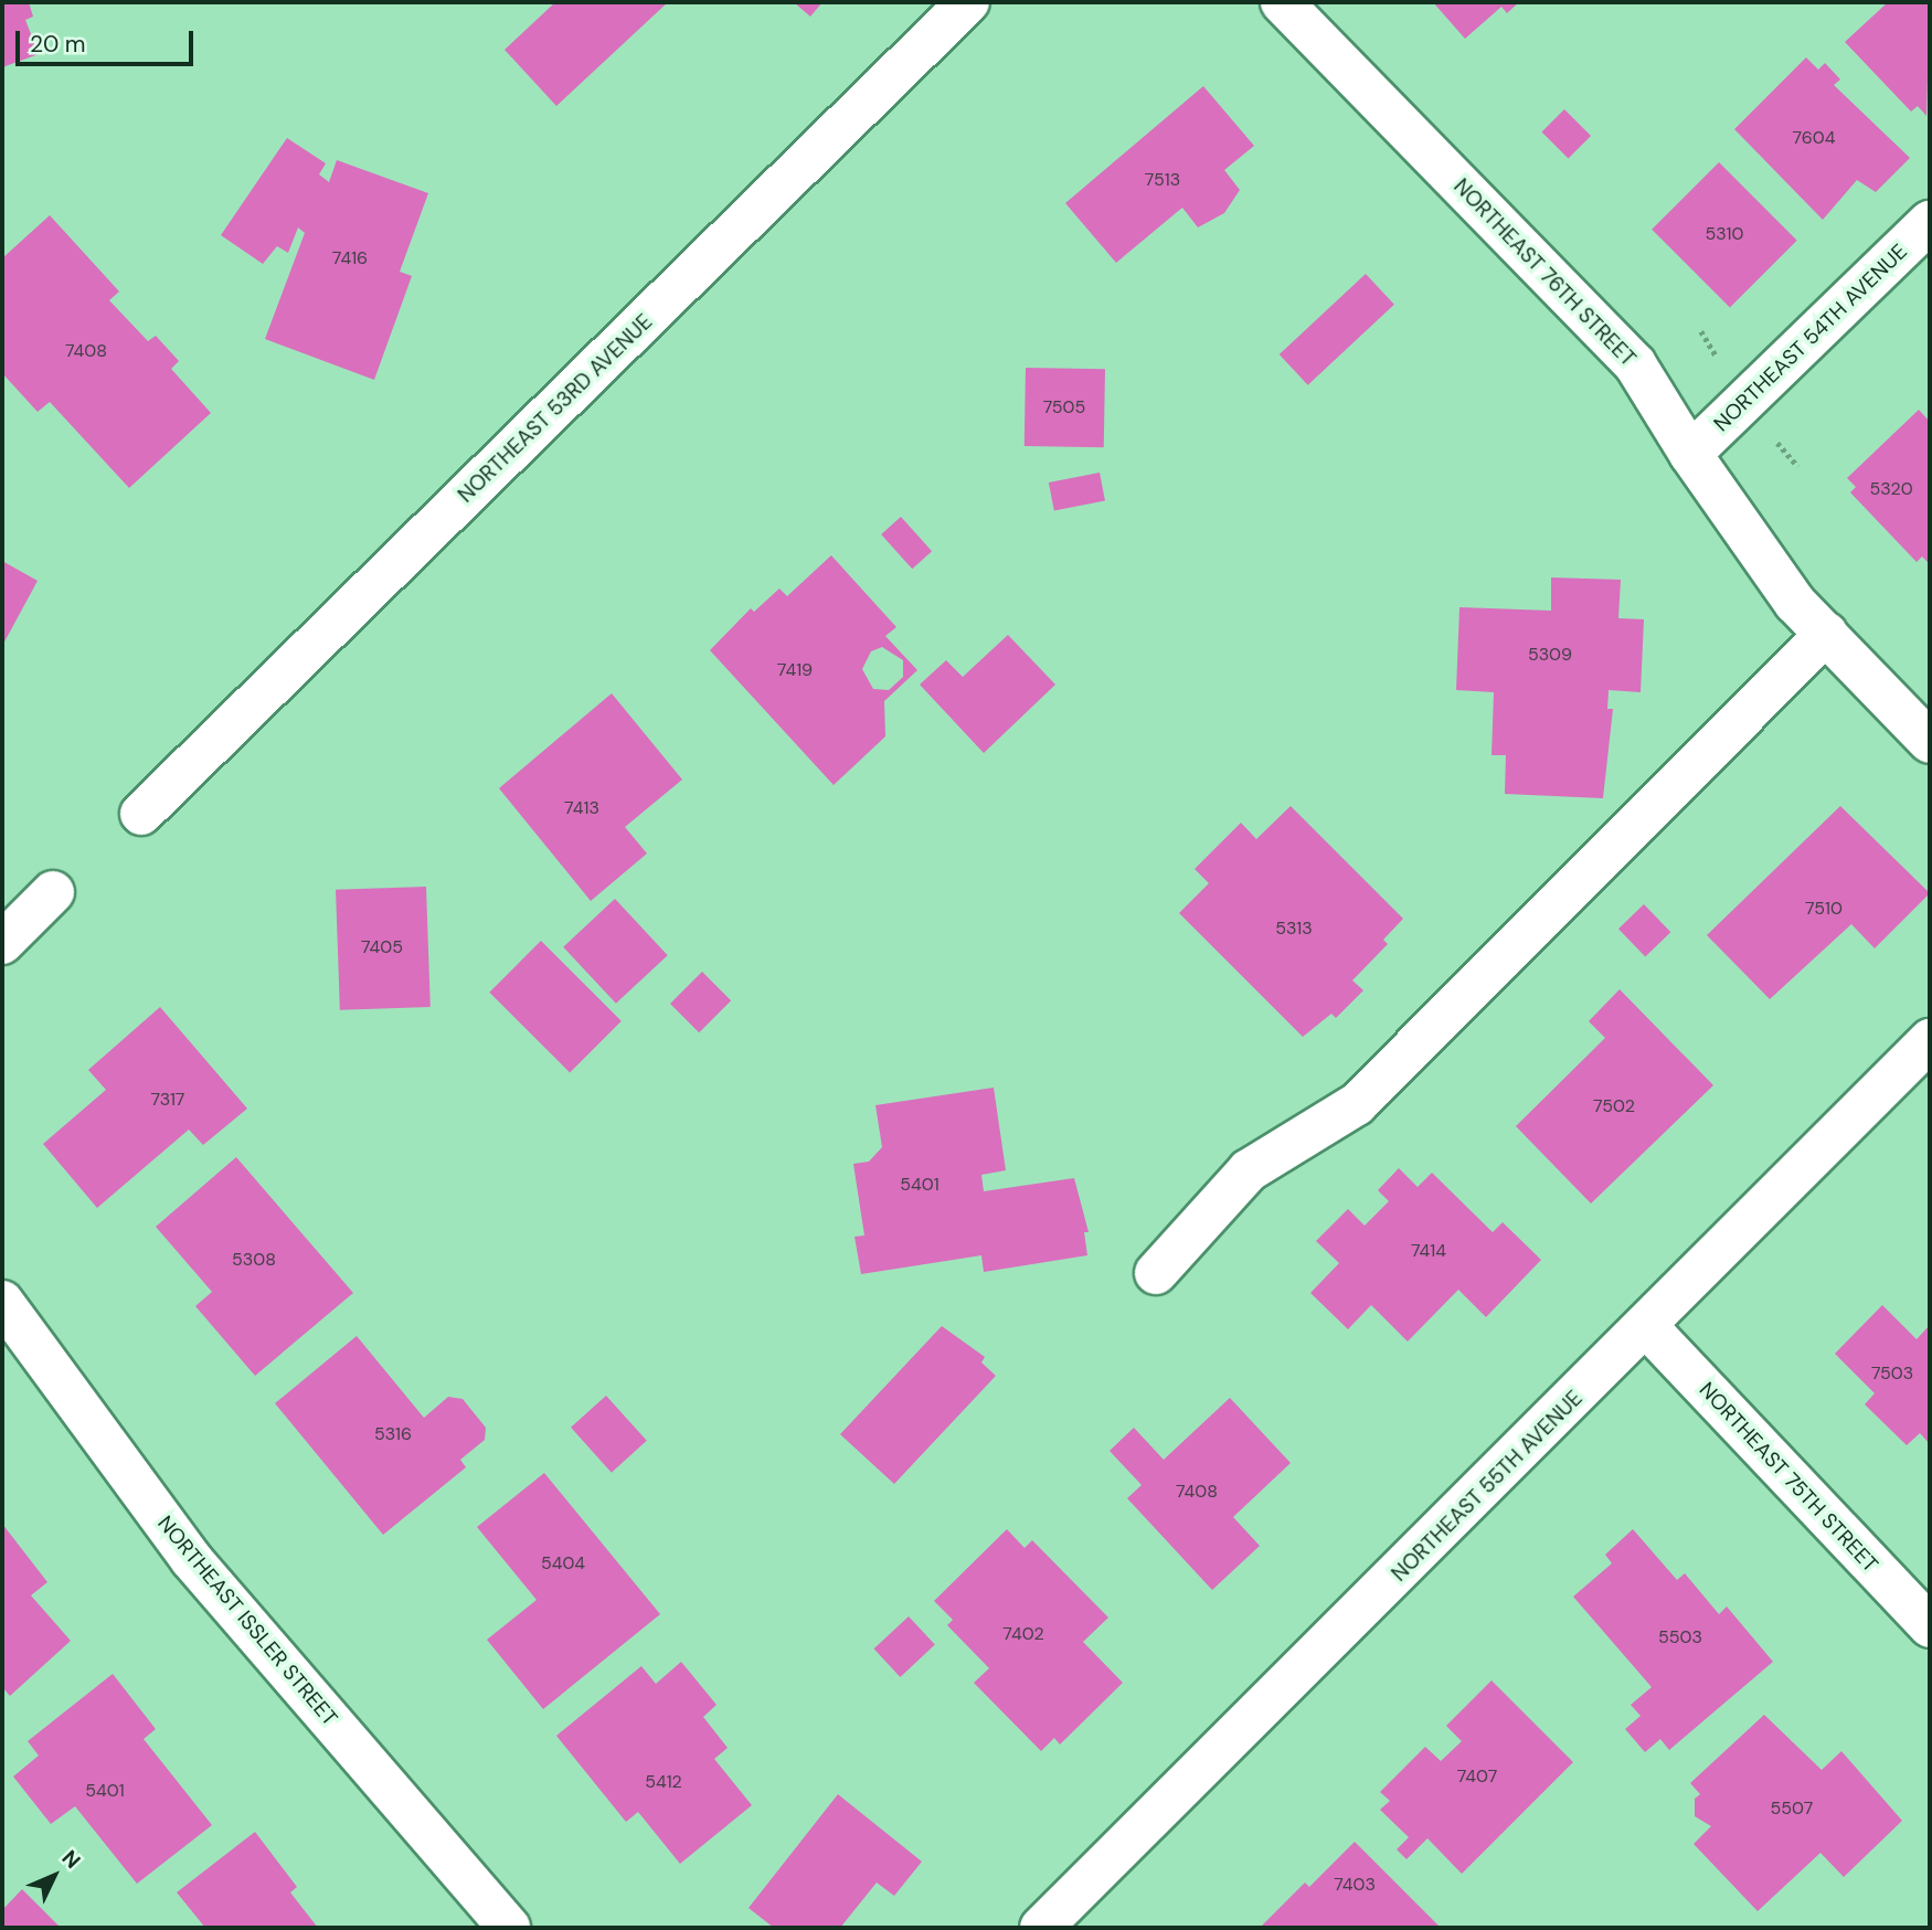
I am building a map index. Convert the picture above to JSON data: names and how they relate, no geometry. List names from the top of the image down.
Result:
{
  "streets": {
    "street": [
      "NORTHEAST 76TH STREET",
      "NORTHEAST 54TH AVENUE",
      "NORTHEAST 53RD AVENUE",
      "NORTHEAST 75TH STREET",
      "NORTHEAST 55TH AVENUE",
      "NORTHEAST ISSLER STREET"
    ]
  },
  "crossings": [
    ["NORTHEAST 76TH STREET", "NORTHEAST 54TH AVENUE"],
    ["NORTHEAST 75TH STREET", "NORTHEAST 55TH AVENUE"]
  ],
  "house_numbers": [
    "7604",
    "7513",
    "5310",
    "7416",
    "7408",
    "7505",
    "5320",
    "5309",
    "7419",
    "7413",
    "7510",
    "5313",
    "7405",
    "7317",
    "7502",
    "5401",
    "7414",
    "5308",
    "7503",
    "5316",
    "7408",
    "5404",
    "7402",
    "5503",
    "7407",
    "5412",
    "5401",
    "5507",
    "7403"
  ],
  "scale_bar": "20 m",
  "north": "top right"
}
